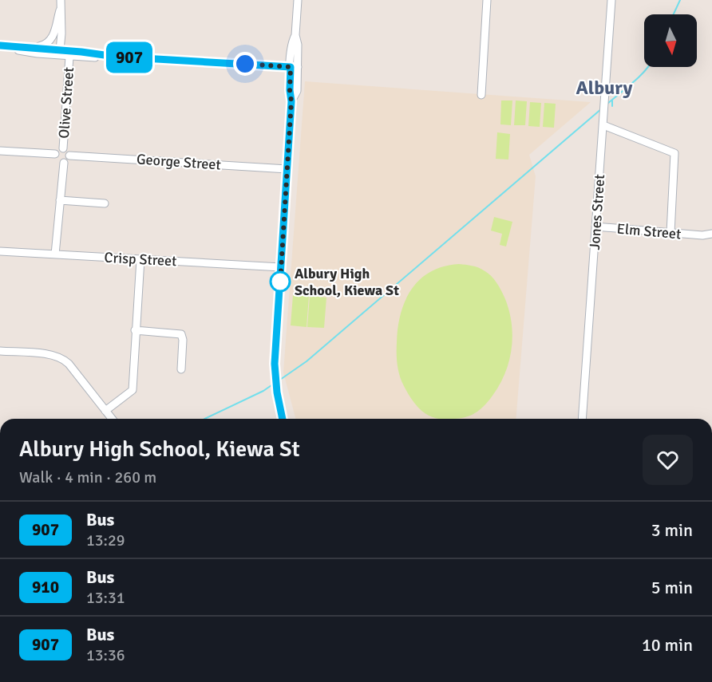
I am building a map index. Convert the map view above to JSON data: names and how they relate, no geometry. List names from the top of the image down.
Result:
{
  "streets": {
    "street": [
      "Olive Street",
      "George Street",
      "Jones Street",
      "Elm Street",
      "Crisp Street"
    ]
  },
  "crossings": [
    ["Olive Street", "George Street"],
    ["Jones Street", "Elm Street"]
  ],
  "districts": ["Albury"],
  "places": ["Albury High School, Kiewa St"],
  "lines": ["bus line 907"],
  "north": "bottom",
  "page": {
    "on_map": "907",
    "heading": ["Albury High School, Kiewa St", "Walk · 4 min · 260 m"],
    "list": [
      {
        "mark": "907",
        "name": "Bus",
        "note": "13:29",
        "value": "3 min"
      },
      {
        "mark": "910",
        "name": "Bus",
        "note": "13:31",
        "value": "5 min"
      },
      {
        "mark": "907",
        "name": "Bus",
        "note": "13:36",
        "value": "10 min"
      }
    ]
  }
}
